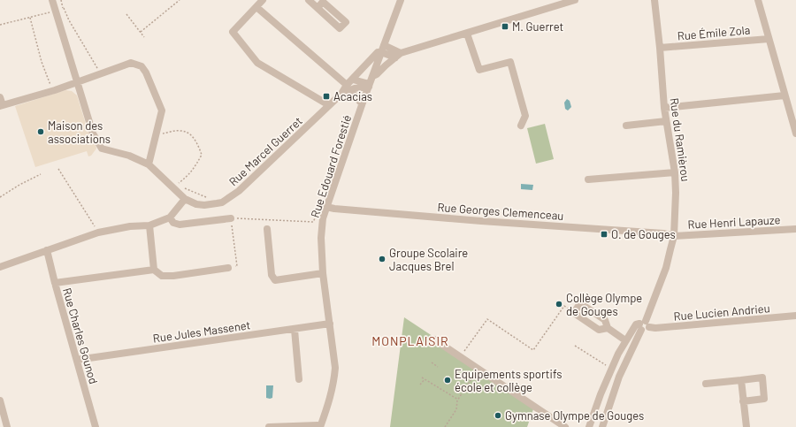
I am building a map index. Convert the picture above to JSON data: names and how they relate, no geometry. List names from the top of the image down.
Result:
{
  "streets": {
    "street": [
      "Rue Émile Zola",
      "Rue du Ramièrou",
      "Rue Marcel Guerret",
      "Rue Edouard Forestié",
      "Rue Georges Clemenceau",
      "Rue Henri Lapauze",
      "Rue Lucien Andrieu",
      "Rue Jules Massenet",
      "Rue Charles Gounod"
    ]
  },
  "crossings": [
    ["Rue Émile Zola", "Rue du Ramièrou"],
    ["Rue du Ramièrou", "Rue Georges Clemenceau"],
    ["Rue du Ramièrou", "Rue Henri Lapauze"],
    ["Rue du Ramièrou", "Rue Lucien Andrieu"],
    ["Rue Marcel Guerret", "Rue Edouard Forestié"],
    ["Rue Edouard Forestié", "Rue Georges Clemenceau"],
    ["Rue Edouard Forestié", "Rue Jules Massenet"],
    ["Rue Georges Clemenceau", "Rue Henri Lapauze"],
    ["Rue Jules Massenet", "Rue Charles Gounod"]
  ],
  "districts": ["MONPLAISIR"],
  "places": {
    "transit": ["M. Guerret", "Acacias", "O. de Gouges"],
    "other": [
      "Maison des associations",
      "Groupe Scolaire Jacques Brel",
      "Collège Olympe de Gouges",
      "Equipements sportifs école et collège",
      "Gymnase Olympe de Gouges"
    ]
  }
}
